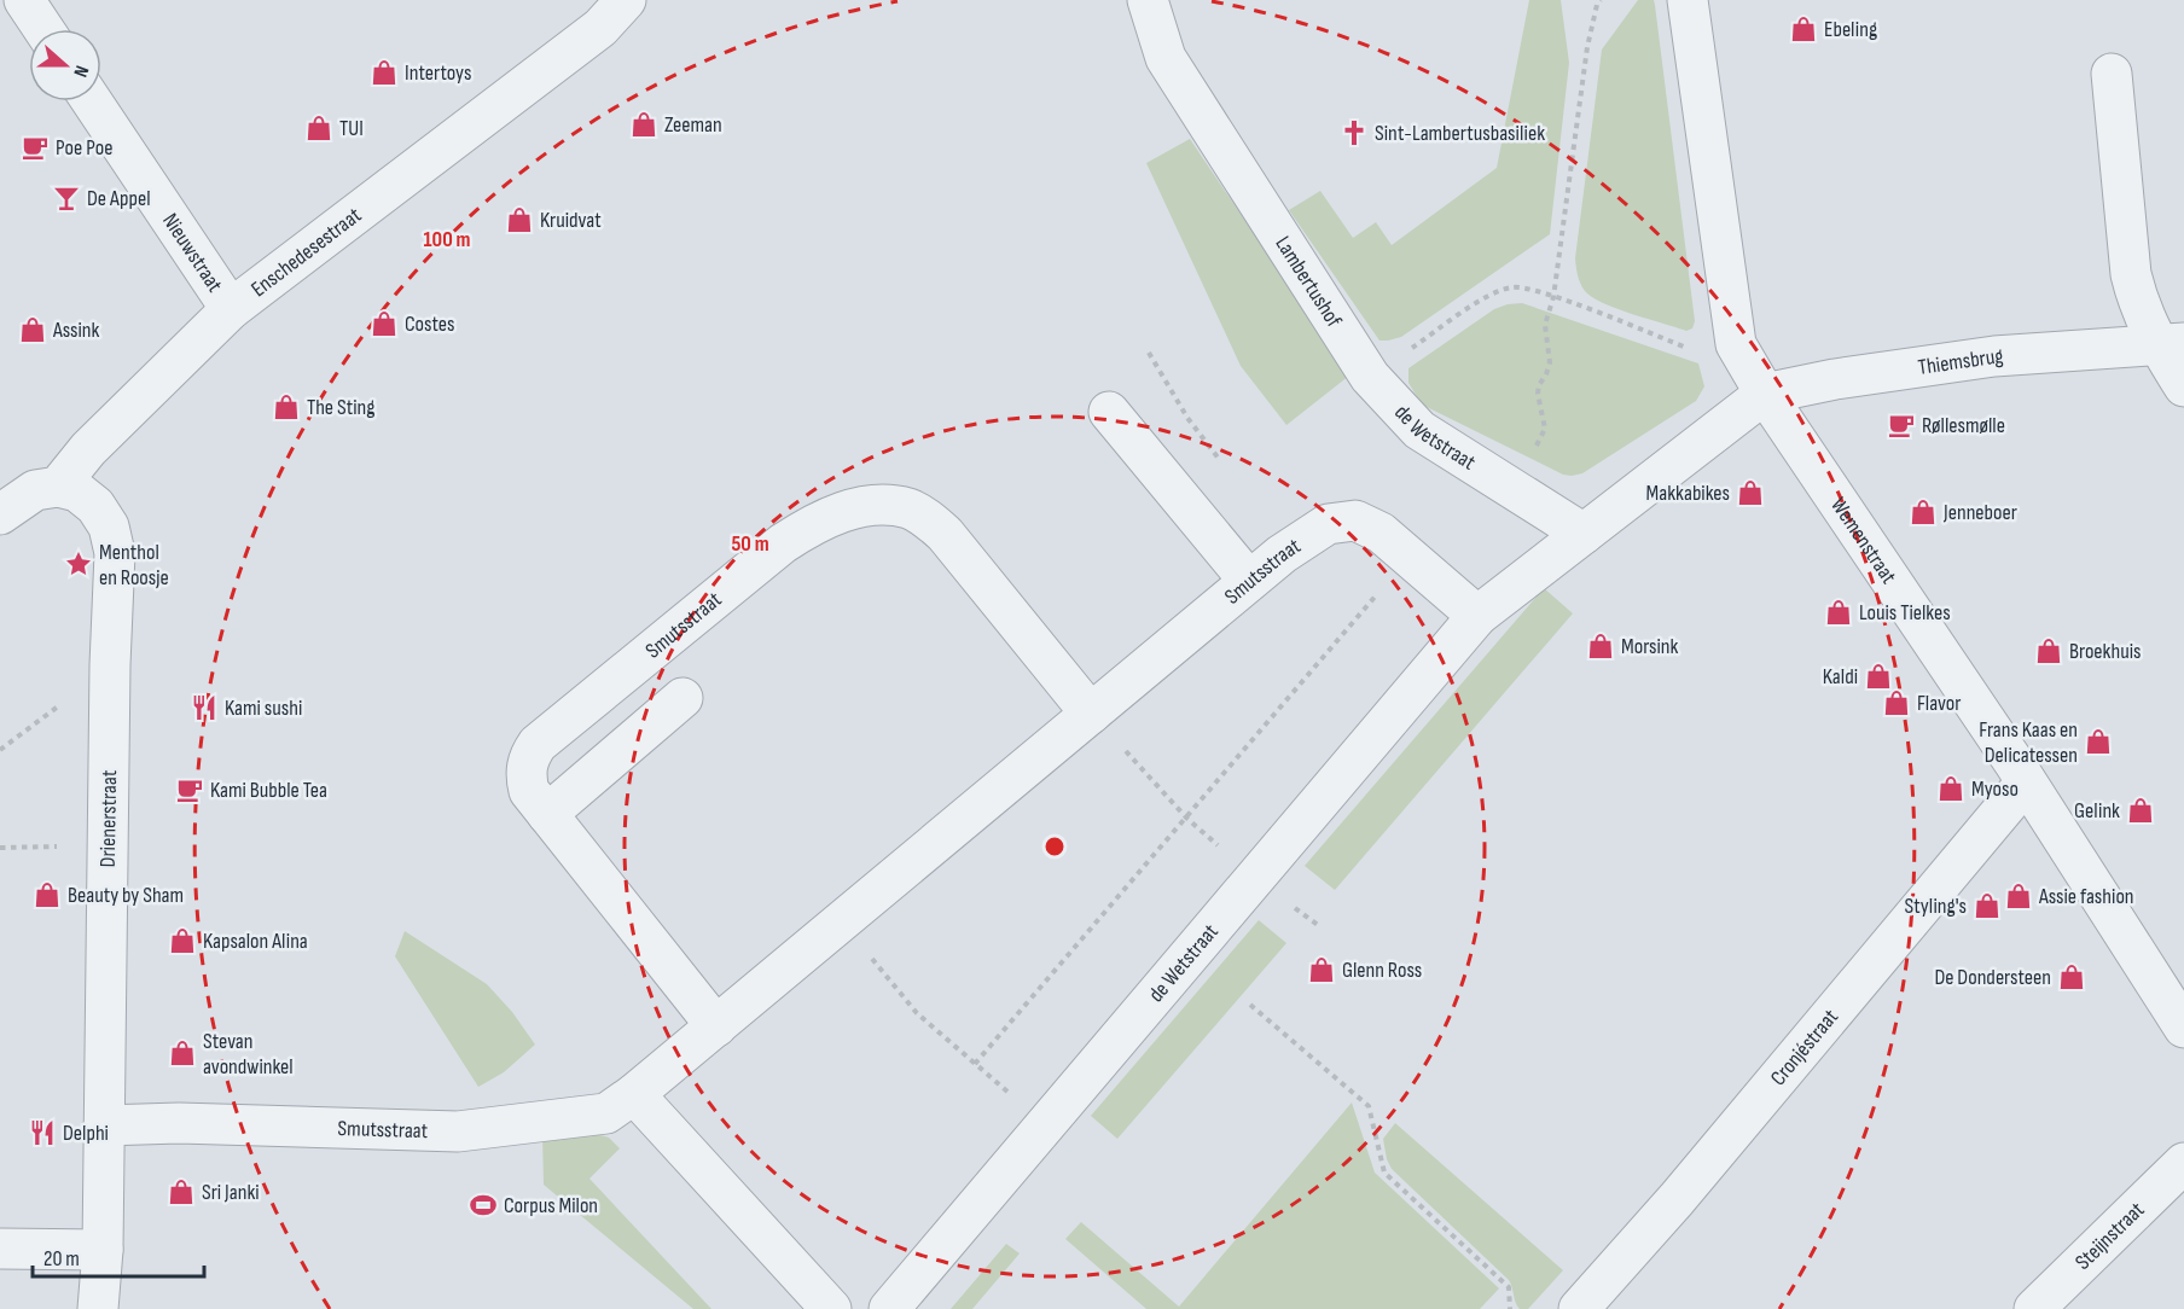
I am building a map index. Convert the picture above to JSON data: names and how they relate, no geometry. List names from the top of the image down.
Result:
{
  "streets": {
    "street": [
      "Nieuwstraat",
      "Enschedesestraat",
      "Lambertushof",
      "Thiemsbrug",
      "de Wetstraat",
      "Wemenstraat",
      "Smutsstraat",
      "Drienerstraat",
      "Cronjéstraat",
      "Steijnstraat"
    ]
  },
  "crossings": [
    ["Nieuwstraat", "Enschedesestraat"],
    ["Enschedesestraat", "Drienerstraat"],
    ["Lambertushof", "de Wetstraat"],
    ["Thiemsbrug", "de Wetstraat"],
    ["Thiemsbrug", "Wemenstraat"],
    ["de Wetstraat", "Wemenstraat"],
    ["Wemenstraat", "Cronjéstraat"],
    ["Smutsstraat", "Drienerstraat"]
  ],
  "places": {
    "shop": [
      "Ebeling",
      "Intertoys",
      "Zeeman",
      "TUI",
      "Kruidvat",
      "Costes",
      "Assink",
      "The Sting",
      "Makkabikes",
      "Jenneboer",
      "Louis Tielkes",
      "Morsink",
      "Broekhuis",
      "Kaldi",
      "Flavor",
      "Frans Kaas en Delicatessen",
      "Myoso",
      "Gelink",
      "Beauty by Sham",
      "Assie fashion",
      "Styling's",
      "Kapsalon Alina",
      "Glenn Ross",
      "De Dondersteen",
      "Stevan avondwinkel",
      "Sri Janki"
    ],
    "church": ["Sint-Lambertusbasiliek"],
    "cafe": ["Poe Poe", "Røllesmølle", "Kami Bubble Tea"],
    "bar": ["De Appel"],
    "place": ["Menthol en Roosje"],
    "restaurant": ["Kami sushi", "Delphi"],
    "sports": ["Corpus Milon"]
  },
  "scale_bar": "20 m",
  "north": "right",
  "rings": ["100 m", "50 m"]
}
